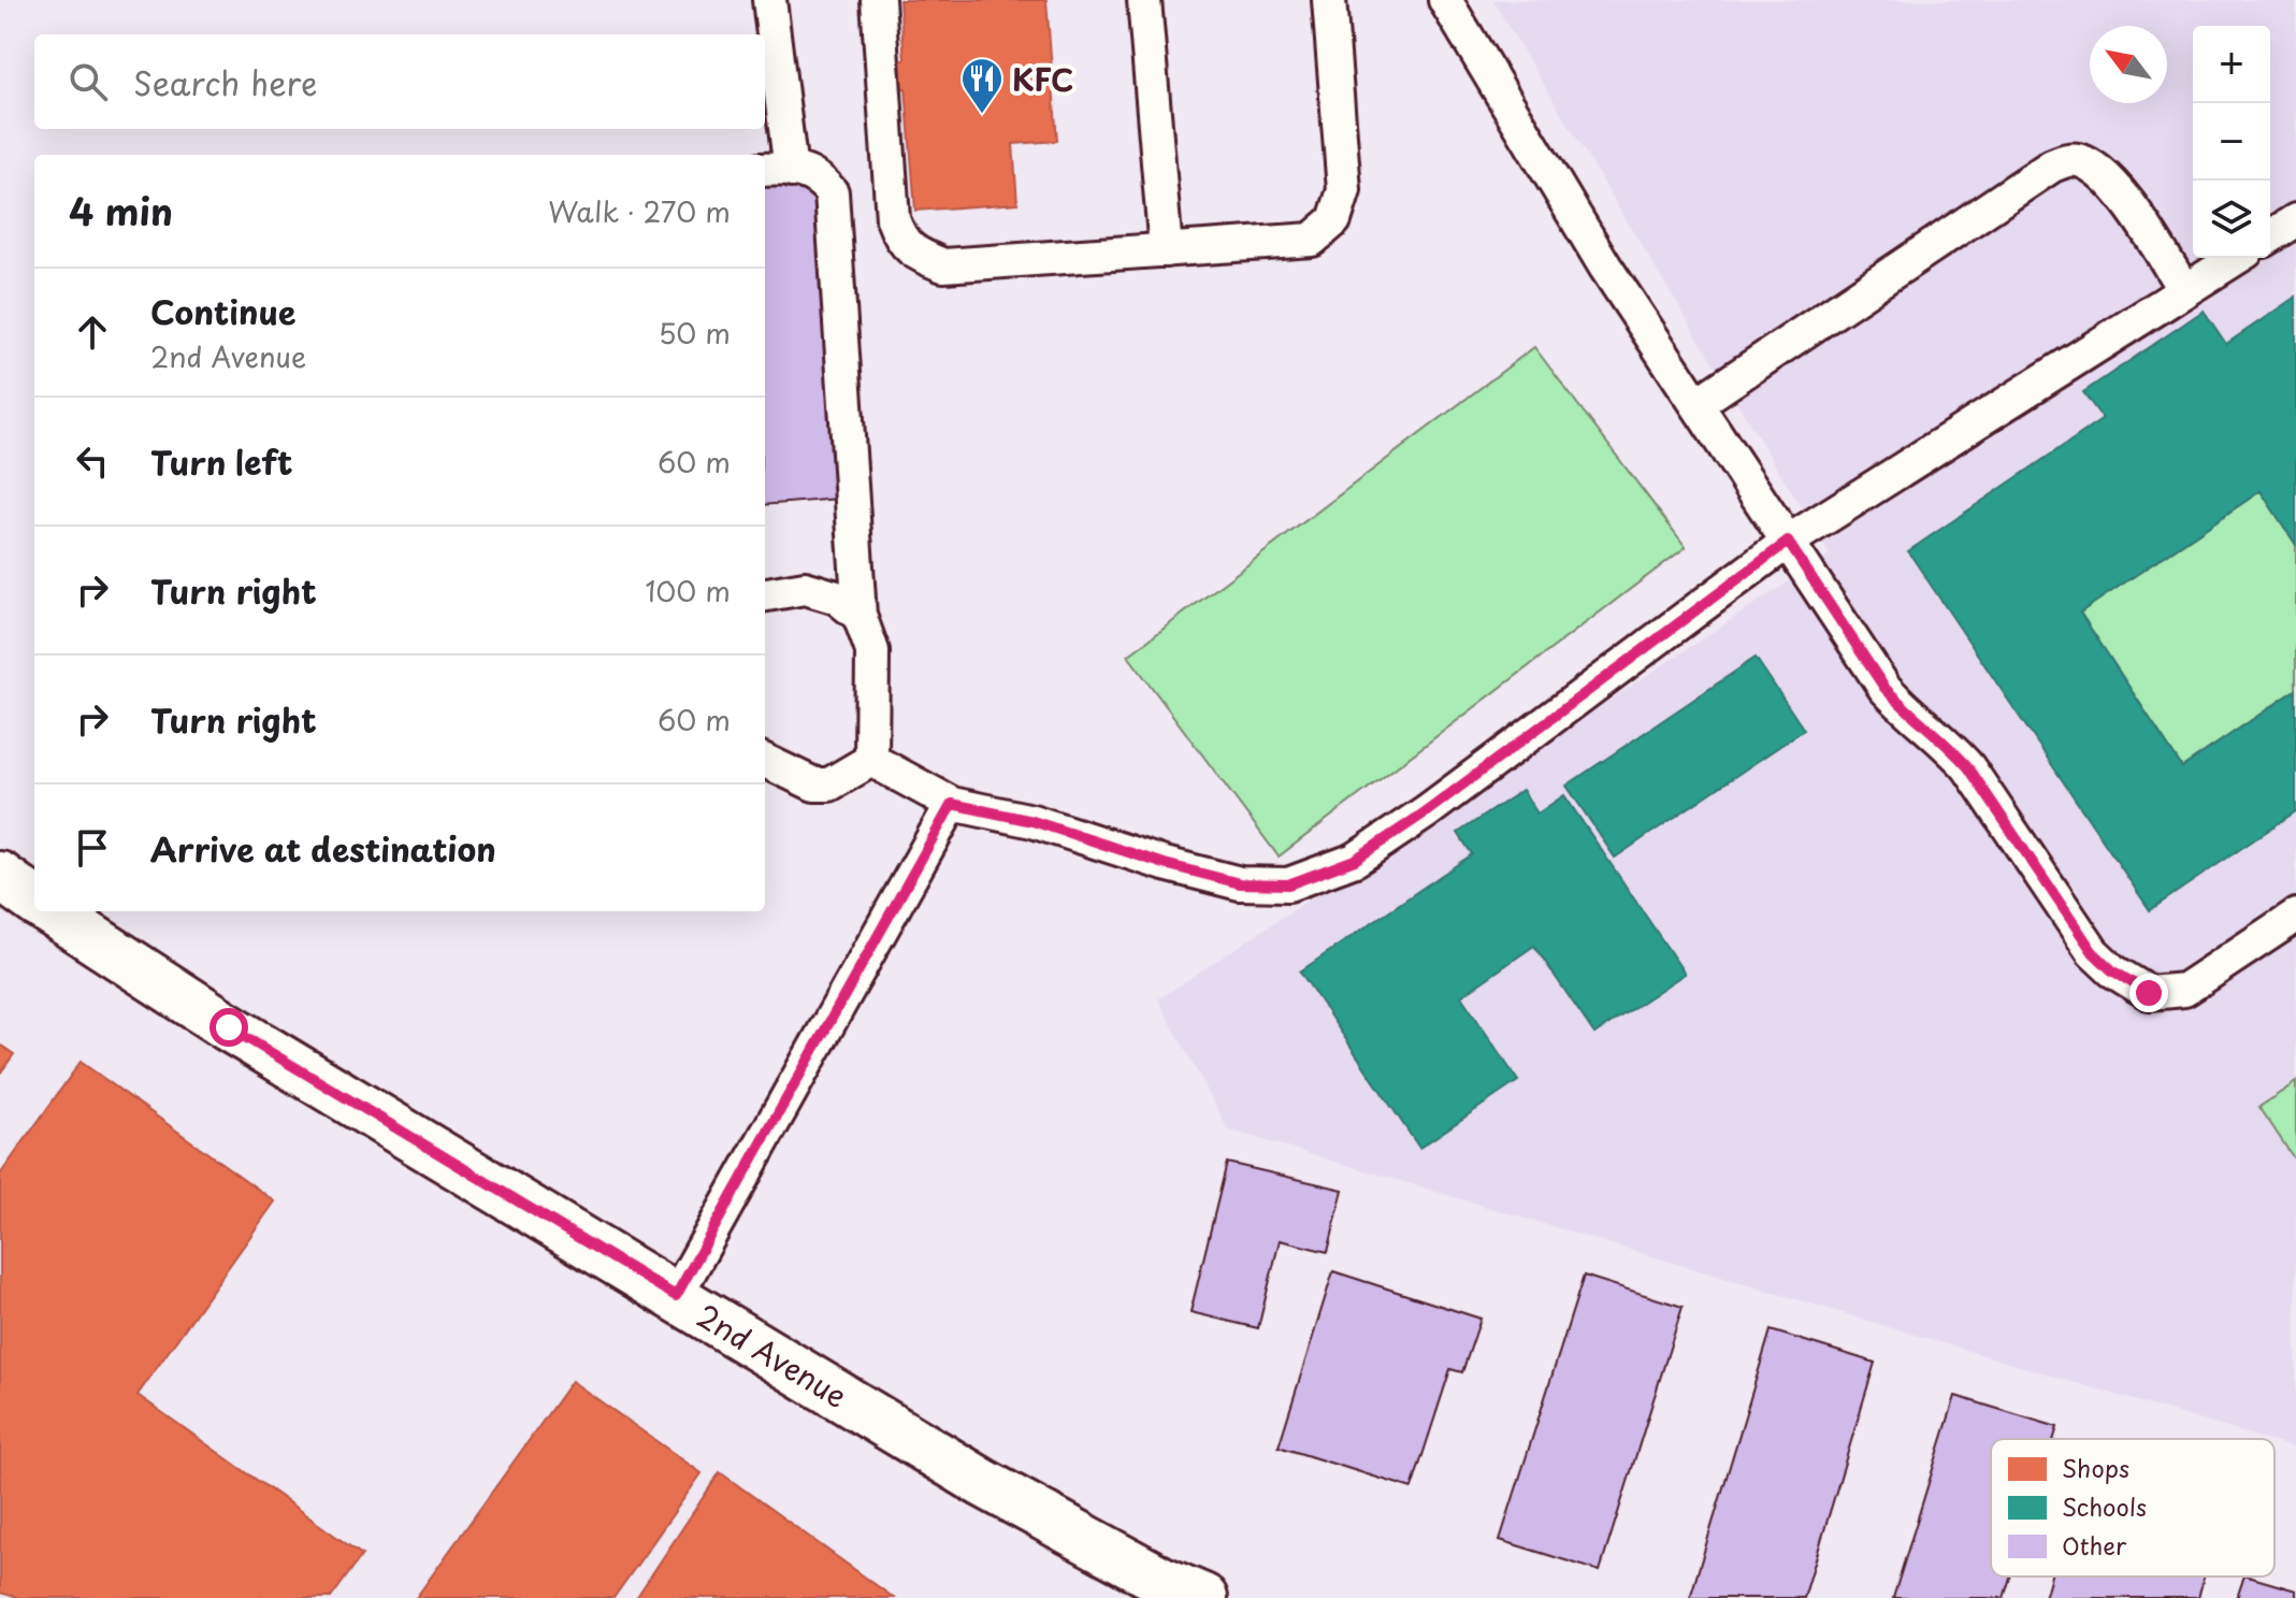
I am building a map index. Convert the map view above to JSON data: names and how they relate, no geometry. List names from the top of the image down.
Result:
{
  "streets": {
    "street": ["2nd Avenue"]
  },
  "places": {
    "restaurant": ["KFC"]
  },
  "legend": ["Shops", "Schools", "Other"],
  "north": "top left",
  "page": {
    "map_buttons": ["+", "−"],
    "search": "Search here",
    "heading": ["4 min", "Walk · 270 m"],
    "list": [
      ["Continue", "2nd Avenue", "50 m"],
      ["Turn left", "60 m"],
      ["Turn right", "100 m"],
      ["Turn right", "60 m"],
      "Arrive at destination"
    ]
  }
}
